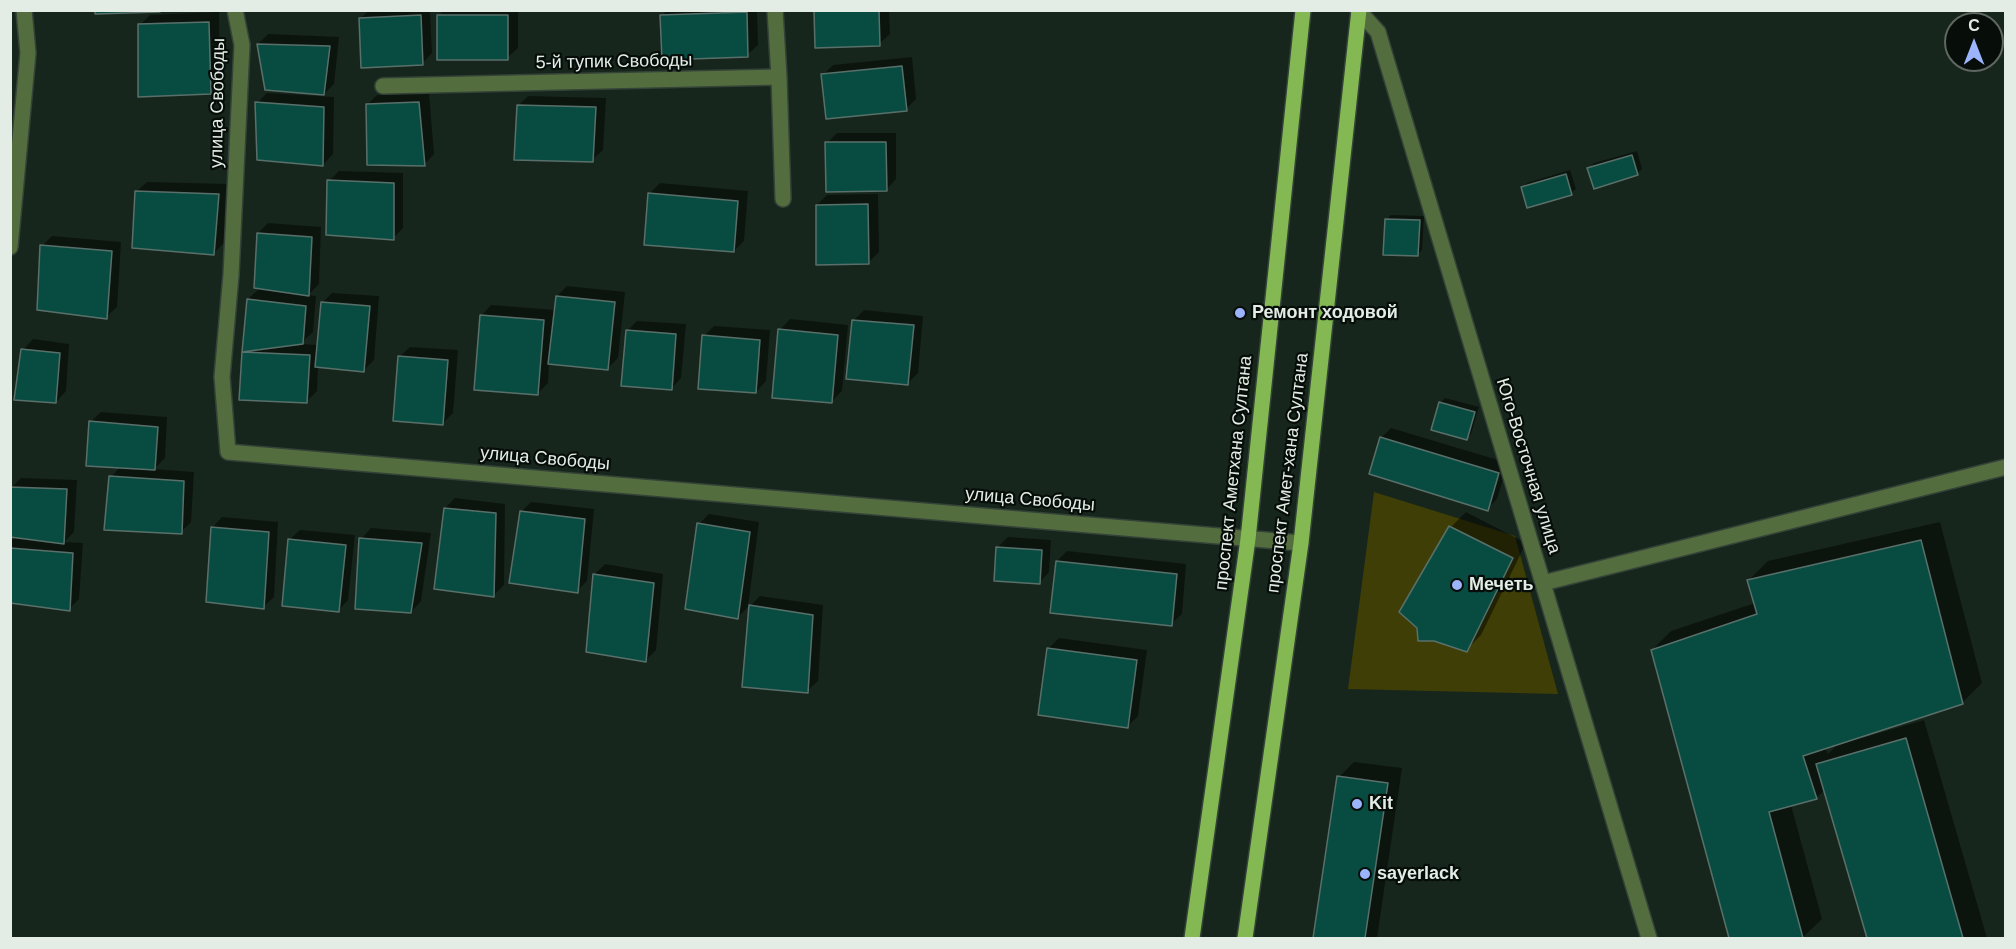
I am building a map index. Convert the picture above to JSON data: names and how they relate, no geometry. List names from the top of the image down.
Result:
{
  "streets": {
    "main road": ["проспект Аметхана Султана", "проспект Амет-хана Султана"],
    "street": ["5-й тупик Свободы", "улица Свободы", "Юго-Восточная улица"]
  },
  "crossings": [
    ["улица Свободы", "проспект Аметхана Султана"],
    ["улица Свободы", "проспект Амет-хана Султана"],
    ["Юго-Восточная улица", "проспект Амет-хана Султана"]
  ],
  "places": [
    "Ремонт ходовой",
    "Мечеть",
    "Kit",
    "sayerlack"
  ],
  "north": "top"
}
